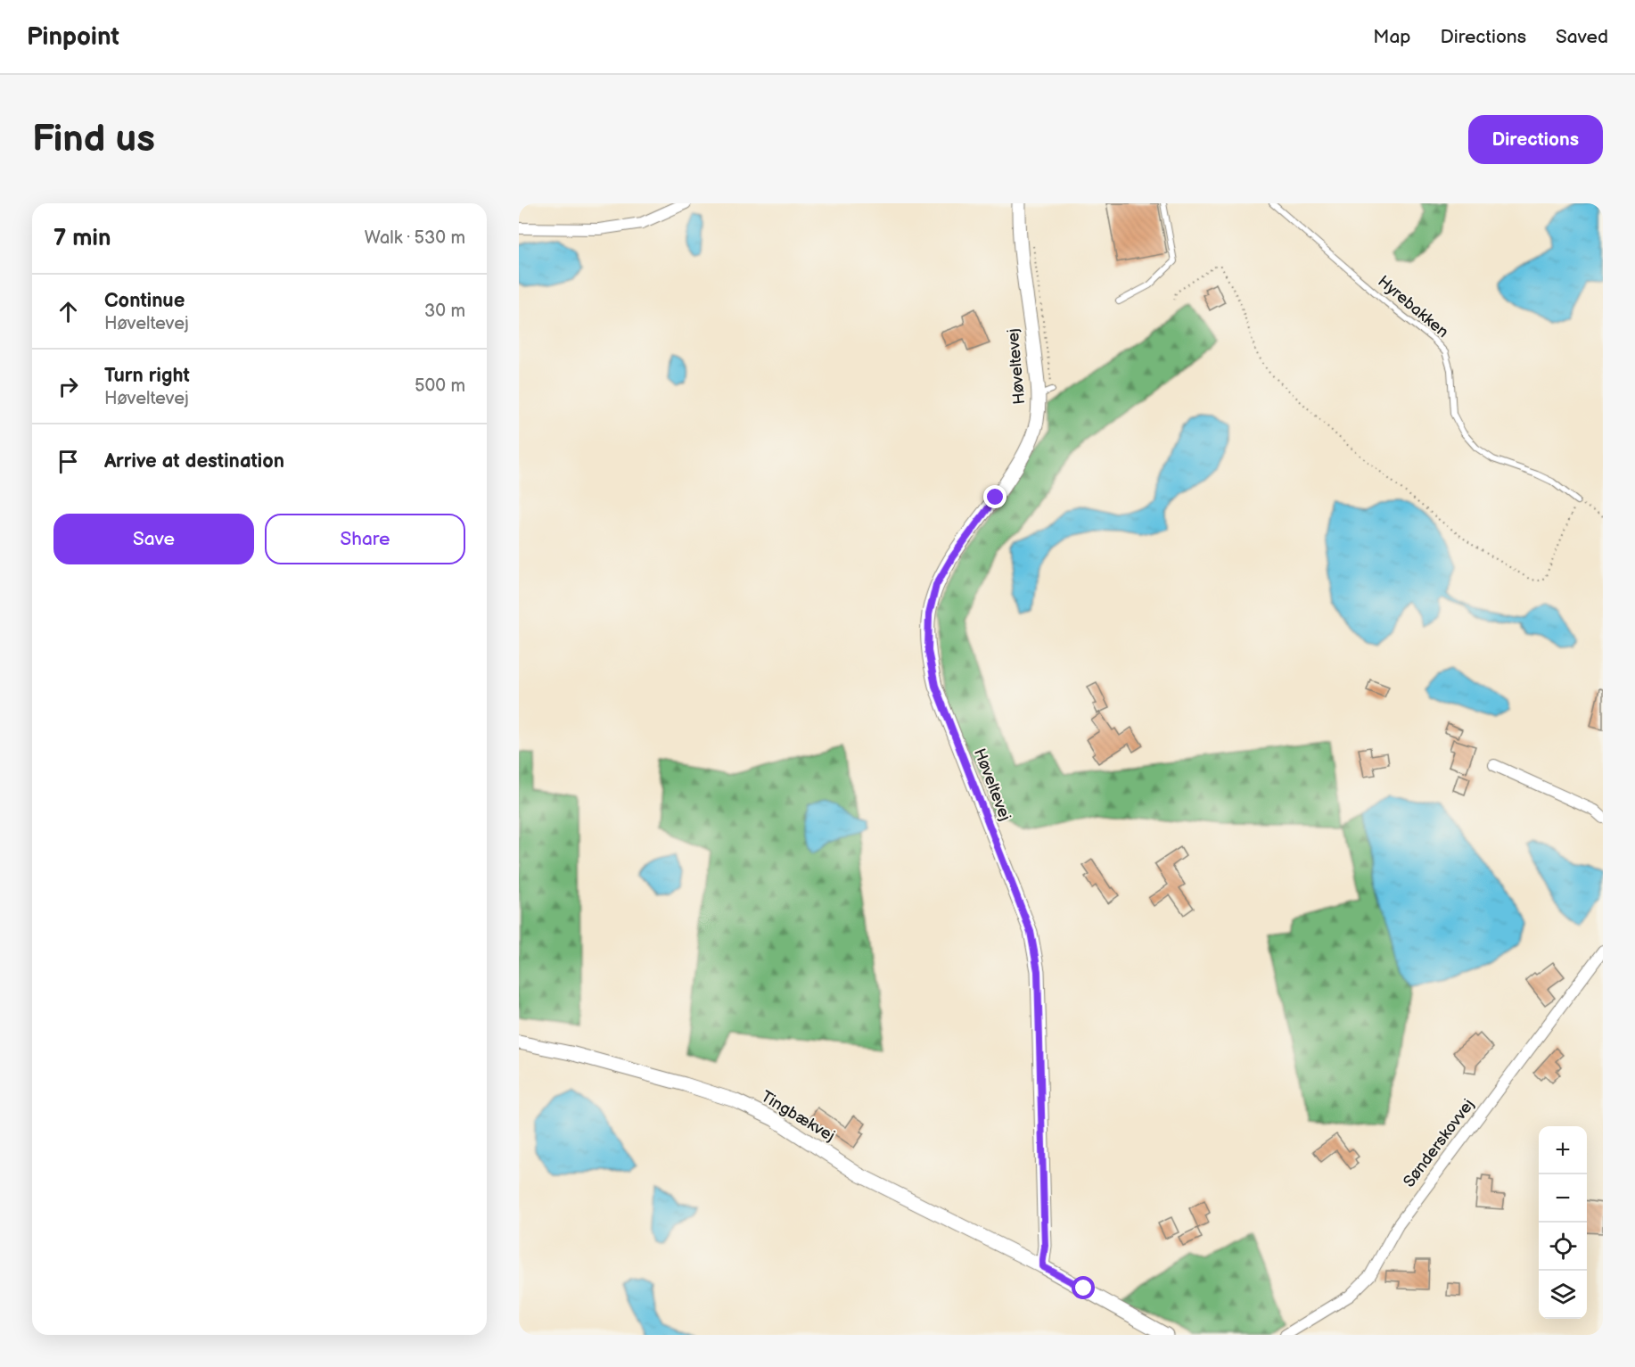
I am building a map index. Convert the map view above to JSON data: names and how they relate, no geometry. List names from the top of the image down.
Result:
{
  "streets": {
    "street": ["Høveltevej", "Tingbækvej", "Sønderskovvej"],
    "lane": ["Hyrebakken"]
  },
  "crossings": [
    ["Høveltevej", "Tingbækvej"]
  ],
  "page": {
    "header": "Pinpoint",
    "nav": ["Map", "Directions", "Saved"],
    "buttons": [
      "Directions",
      ["Save", "Share"]
    ],
    "title": "Find us",
    "heading": ["7 min", "Walk · 530 m"],
    "list": [
      ["Continue", "Høveltevej", "30 m"],
      ["Turn right", "Høveltevej", "500 m"],
      "Arrive at destination"
    ],
    "map_buttons": ["+", "−"]
  }
}
